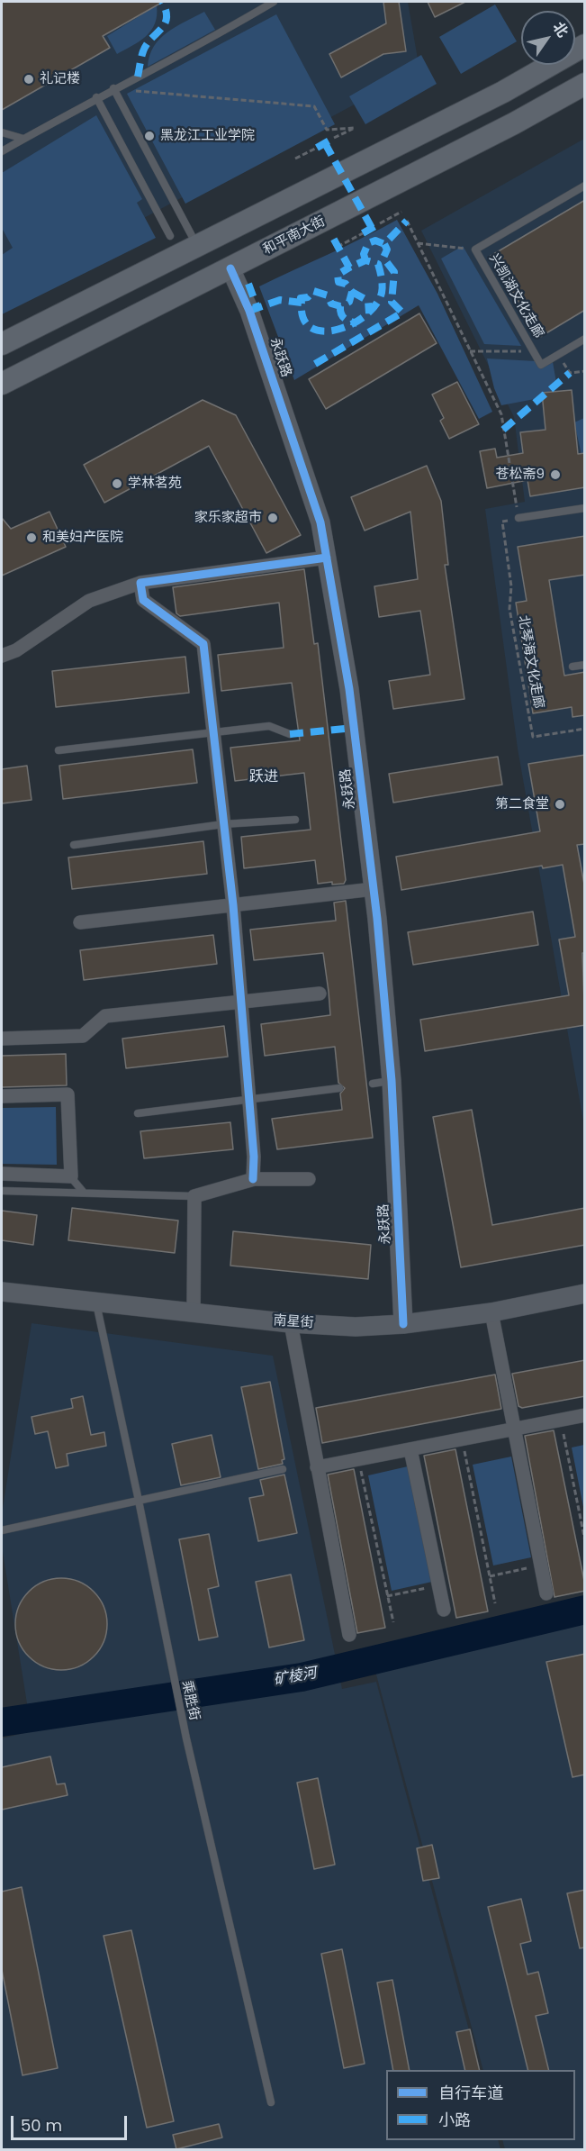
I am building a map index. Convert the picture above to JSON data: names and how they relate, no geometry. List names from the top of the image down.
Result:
{
  "streets": {
    "main road": ["和平南大街"],
    "street": ["永跃路", "南星街"],
    "lane": ["兴凯湖文化走廊", "乘胜街"],
    "path": ["北琴海文化走廊"]
  },
  "crossings": [
    ["和平南大街", "永跃路"],
    ["永跃路", "南星街"],
    ["南星街", "乘胜街"]
  ],
  "districts": ["跃进"],
  "water": ["矿棱河"],
  "places": [
    "礼记楼",
    "黑龙江工业学院",
    "苍松斋9",
    "学林茗苑",
    "家乐家超市",
    "和美妇产医院",
    "第二食堂"
  ],
  "legend": ["自行车道", "小路"],
  "scale_bar": "50 m",
  "north": "top right"
}
